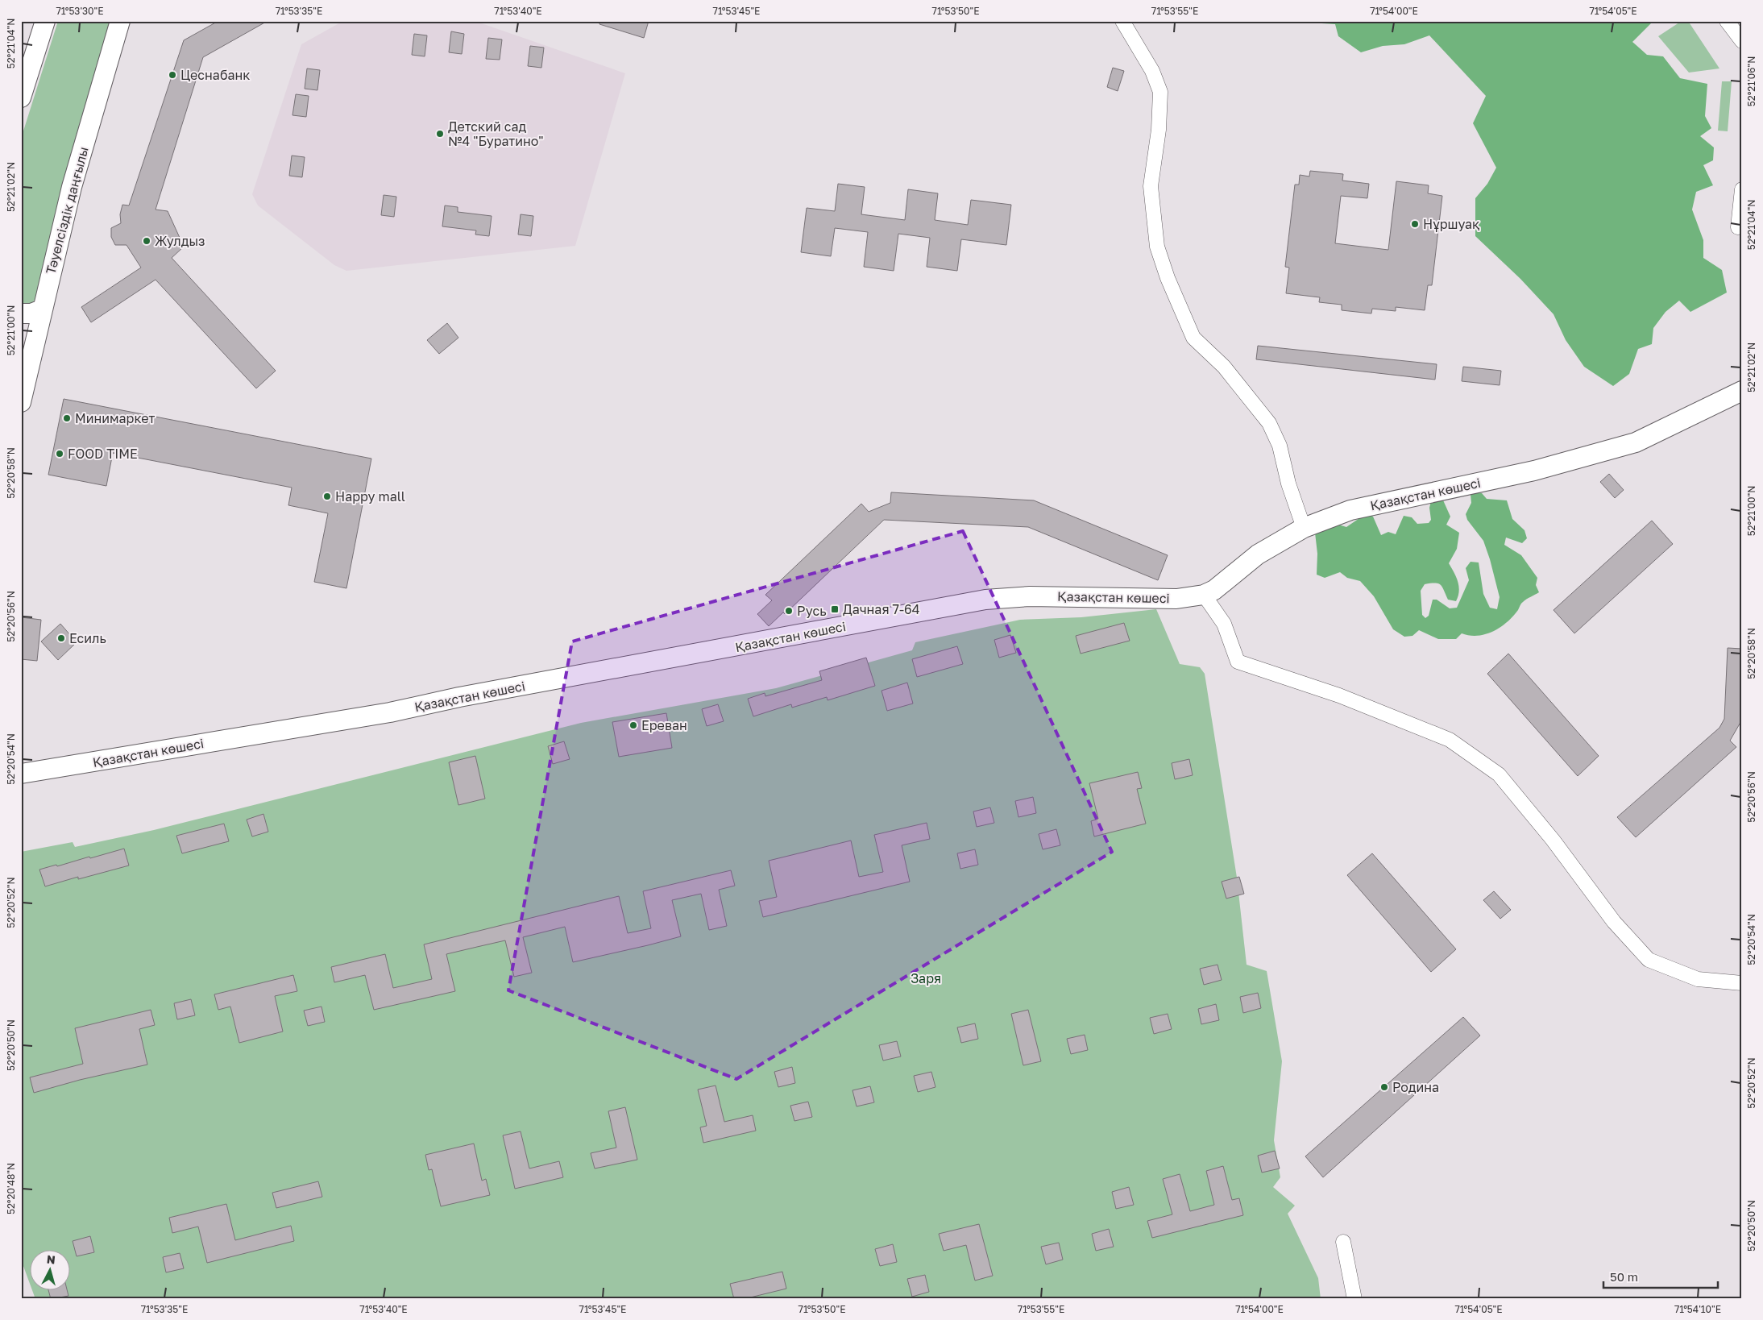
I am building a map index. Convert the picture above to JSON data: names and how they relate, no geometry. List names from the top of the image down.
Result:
{
  "streets": {
    "street": ["Тәуелсіздік даңғылы", "Қазақстан көшесі"]
  },
  "parks": ["Заря"],
  "places": {
    "other": [
      "Цеснабанк",
      "Детский сад №4 \"Буратино\"",
      "Нұршуақ",
      "Жулдыз",
      "Минимаркет",
      "FOOD TIME",
      "Happy mall",
      "Русь",
      "Есиль",
      "Ереван",
      "Родина"
    ],
    "transit": ["Дачная 7-64"]
  },
  "scale_bar": "50 m",
  "north": "top",
  "coordinates": [
    "71°53'30\"E",
    "71°53'35\"E",
    "71°53'40\"E",
    "71°53'45\"E",
    "71°53'50\"E",
    "71°53'55\"E",
    "71°54'00\"E",
    "71°54'05\"E",
    "52°21'04\"N",
    "52°21'06\"N",
    "52°21'02\"N",
    "52°21'00\"N",
    "52°20'58\"N",
    "52°20'56\"N",
    "52°20'54\"N",
    "52°20'52\"N",
    "52°20'50\"N",
    "52°20'48\"N",
    "71°54'10\"E"
  ]
}
